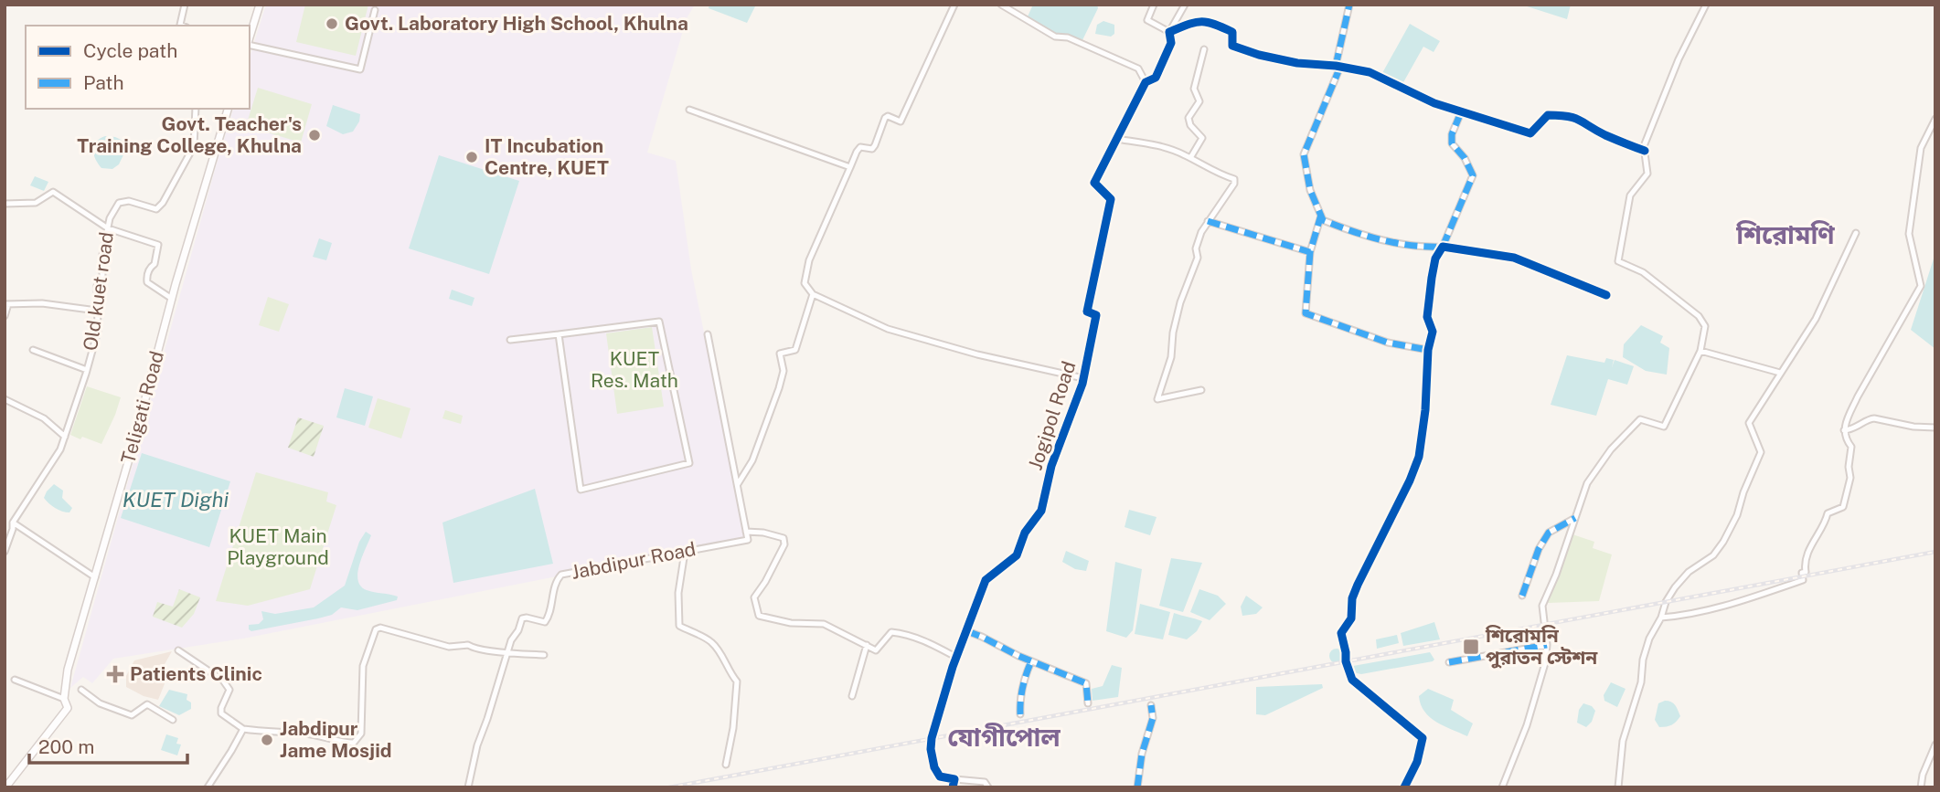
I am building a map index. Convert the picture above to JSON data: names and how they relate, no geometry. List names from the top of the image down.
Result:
{
  "streets": {
    "main road": ["Teligati Road"],
    "street": ["Old kuet road", "Jogipol Road", "Jabdipur Road"]
  },
  "districts": ["শিরোমণি", "যোগীপোল"],
  "water": ["KUET Dighi"],
  "parks": ["KUET Res. Math", "KUET Main Playground"],
  "places": {
    "other": [
      "Govt. Laboratory High School, Khulna",
      "Govt. Teacher's Training College, Khulna",
      "IT Incubation Centre, KUET",
      "Jabdipur Jame Mosjid"
    ],
    "transit": ["শিরোমনি পুরাতন স্টেশন"],
    "health": ["Patients Clinic"]
  },
  "legend": ["Cycle path", "Path"],
  "scale_bar": "200 m"
}
